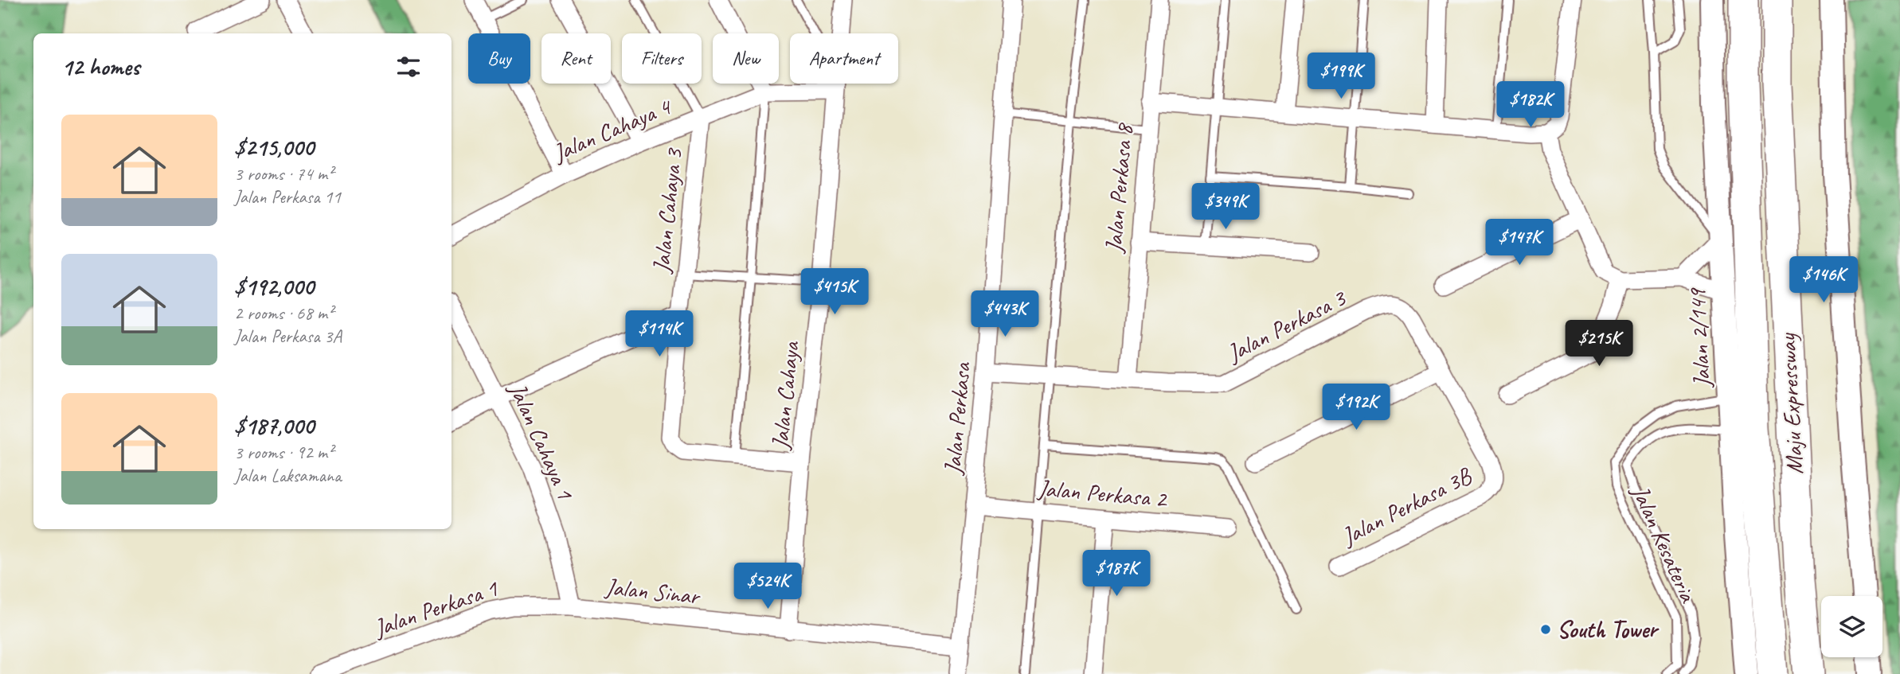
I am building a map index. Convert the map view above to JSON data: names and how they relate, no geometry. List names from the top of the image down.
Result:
{
  "streets": {
    "highway": ["Maju Expressway"],
    "main road": ["Jalan 2/149"],
    "street": [
      "Jalan Cahaya 4",
      "Jalan Perkasa 8",
      "Jalan Cahaya 3",
      "Jalan Perkasa 3",
      "Jalan Cahaya",
      "Jalan Perkasa",
      "Jalan Cahaya 1",
      "Jalan Perkasa 2",
      "Jalan Perkasa 3B",
      "Jalan Sinar",
      "Jalan Perkasa 1"
    ],
    "lane": ["Jalan Kesateria"]
  },
  "crossings": [
    ["Jalan Cahaya 4", "Jalan Cahaya 3"],
    ["Jalan Cahaya 4", "Jalan Cahaya"],
    ["Jalan Perkasa 8", "Jalan Perkasa 3"],
    ["Jalan Cahaya 3", "Jalan Cahaya"],
    ["Jalan Perkasa 3", "Jalan Perkasa"],
    ["Jalan Perkasa 3", "Jalan Perkasa 3B"],
    ["Jalan 2/149", "Jalan Kesateria"],
    ["Jalan Cahaya", "Jalan Sinar"],
    ["Jalan Perkasa", "Jalan Perkasa 2"],
    ["Jalan Perkasa", "Jalan Sinar"],
    ["Jalan Cahaya 1", "Jalan Sinar"],
    ["Jalan Cahaya 1", "Jalan Perkasa 1"],
    ["Jalan Sinar", "Jalan Perkasa 1"]
  ],
  "places": ["South Tower"],
  "page": {
    "chip": [
      "Buy",
      "Rent",
      "Filters",
      "New",
      "Apartment"
    ],
    "heading": "12 homes",
    "price": [
      "$199K",
      "$182K",
      "$349K",
      "$147K",
      "$146K",
      "$415K",
      "$443K",
      "$114K",
      "$215K",
      "$192K",
      "$187K",
      "$524K"
    ],
    "list": [
      {
        "name": "$215,000",
        "note": "3 rooms · 74 m² · Jalan Perkasa 11"
      },
      {
        "name": "$192,000",
        "note": "2 rooms · 68 m² · Jalan Perkasa 3A"
      },
      {
        "name": "$187,000",
        "note": "3 rooms · 92 m² · Jalan Laksamana"
      }
    ]
  }
}
